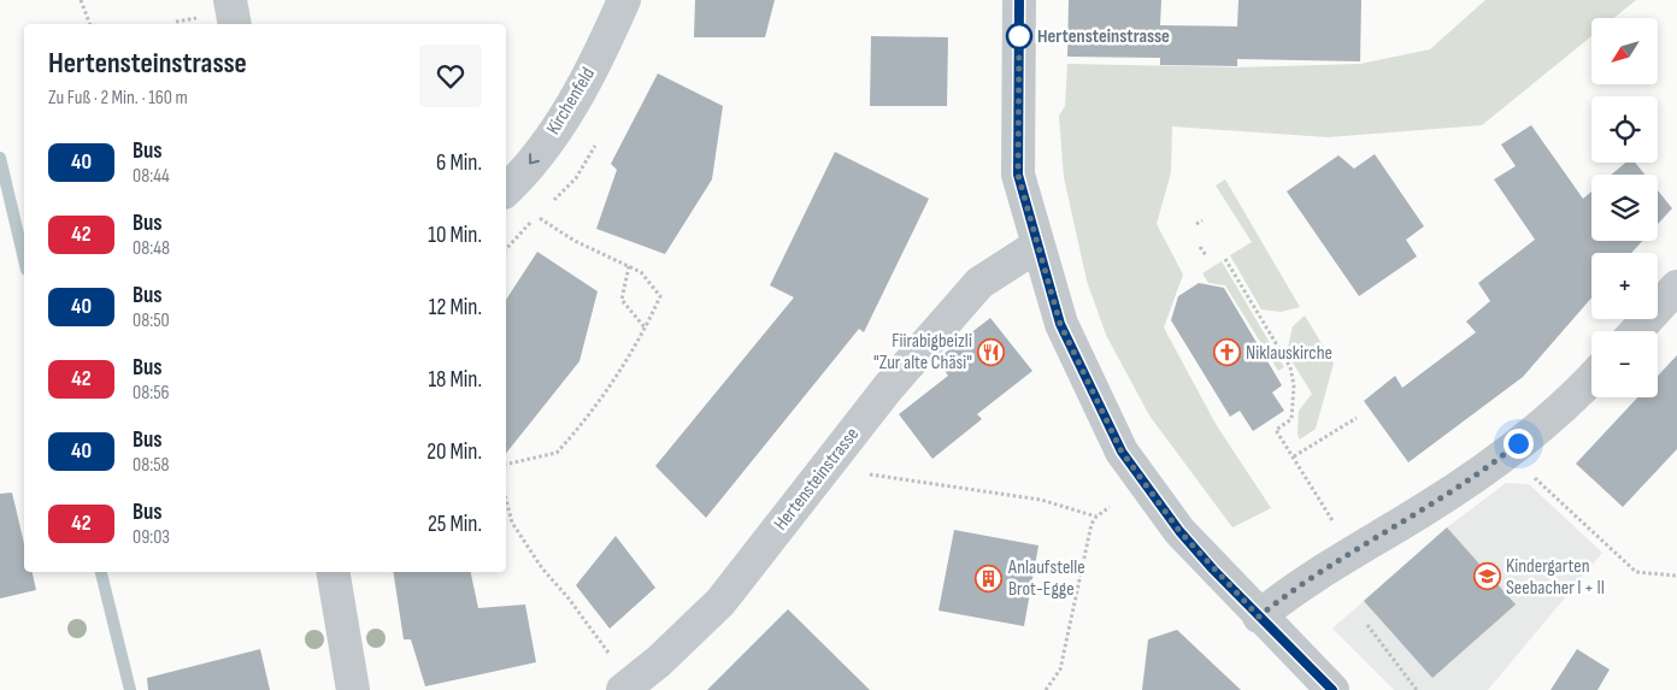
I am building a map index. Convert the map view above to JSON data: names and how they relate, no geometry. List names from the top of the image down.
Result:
{
  "streets": {
    "street": ["Kirchenfeld", "Hertensteinstrasse"]
  },
  "one_way": ["Kirchenfeld"],
  "places": {
    "other": ["Hertensteinstrasse"],
    "restaurant": ["Fiirabigbeizli \"Zur alte Chäsi\""],
    "church": ["Niklauskirche"],
    "school or university": ["Kindergarten Seebacher I + II"],
    "building": ["Anlaufstelle Brot-Egge"]
  },
  "lines": ["bus line 40"],
  "north": "bottom left",
  "page": {
    "map_buttons": ["+", "−"],
    "heading": ["Hertensteinstrasse", "Zu Fuß · 2 Min. · 160 m"],
    "list": [
      {
        "mark": "40",
        "name": "Bus",
        "note": "08:44",
        "value": "6 Min."
      },
      {
        "mark": "42",
        "name": "Bus",
        "note": "08:48",
        "value": "10 Min."
      },
      {
        "mark": "40",
        "name": "Bus",
        "note": "08:50",
        "value": "12 Min."
      },
      {
        "mark": "42",
        "name": "Bus",
        "note": "08:56",
        "value": "18 Min."
      },
      {
        "mark": "40",
        "name": "Bus",
        "note": "08:58",
        "value": "20 Min."
      },
      {
        "mark": "42",
        "name": "Bus",
        "note": "09:03",
        "value": "25 Min."
      }
    ]
  }
}
